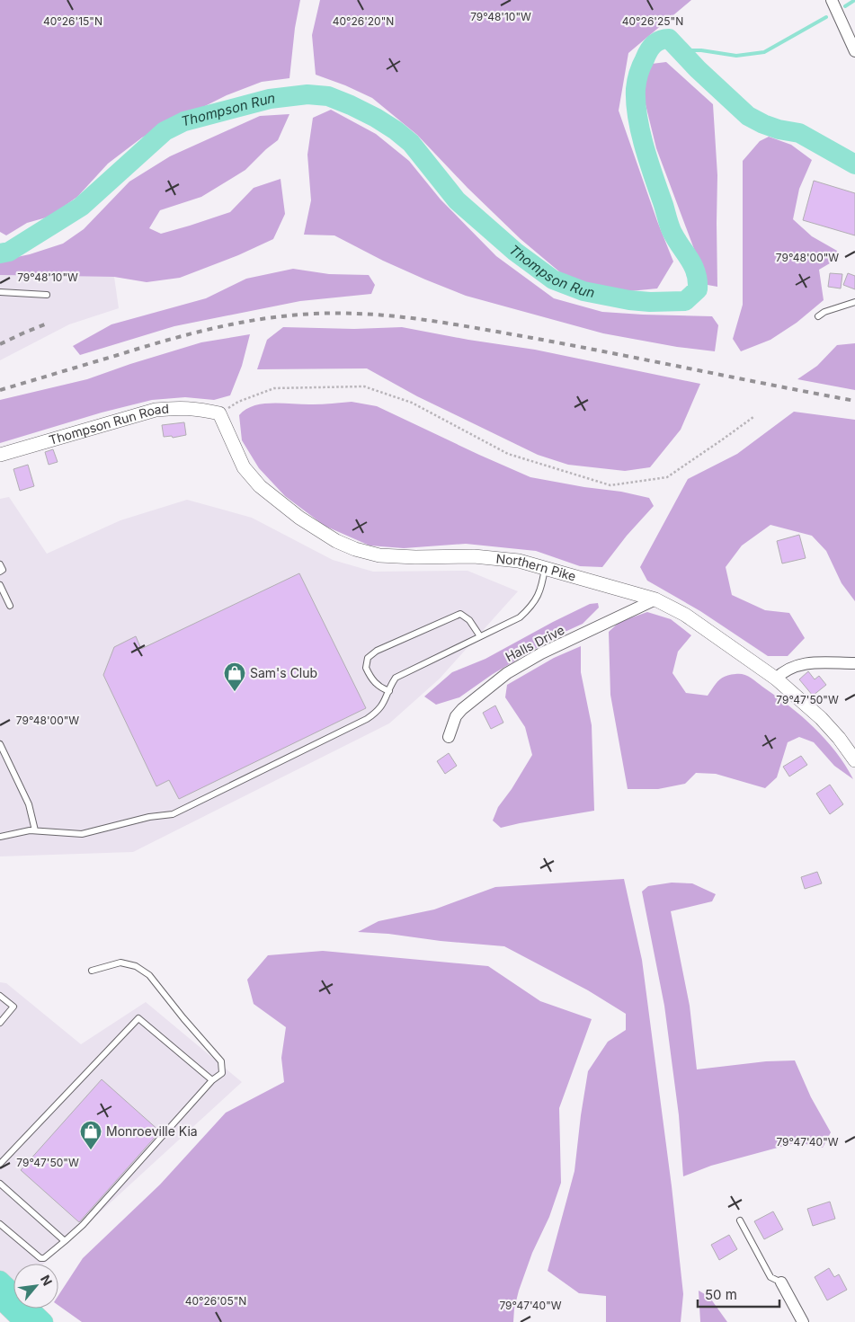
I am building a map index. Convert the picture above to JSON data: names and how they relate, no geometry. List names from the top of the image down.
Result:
{
  "streets": {
    "street": ["Thompson Run Road", "Northern Pike", "Halls Drive"]
  },
  "crossings": [
    ["Thompson Run Road", "Northern Pike"],
    ["Northern Pike", "Halls Drive"]
  ],
  "water": ["Thompson Run"],
  "places": {
    "shop": ["Sam's Club", "Monroeville Kia"]
  },
  "scale_bar": "50 m",
  "north": "top right",
  "coordinates": [
    "79°48'10\"W",
    "40°26'15\"N",
    "40°26'20\"N",
    "40°26'25\"N",
    "79°48'00\"W",
    "79°47'50\"W",
    "79°47'40\"W",
    "40°26'05\"N"
  ]
}
